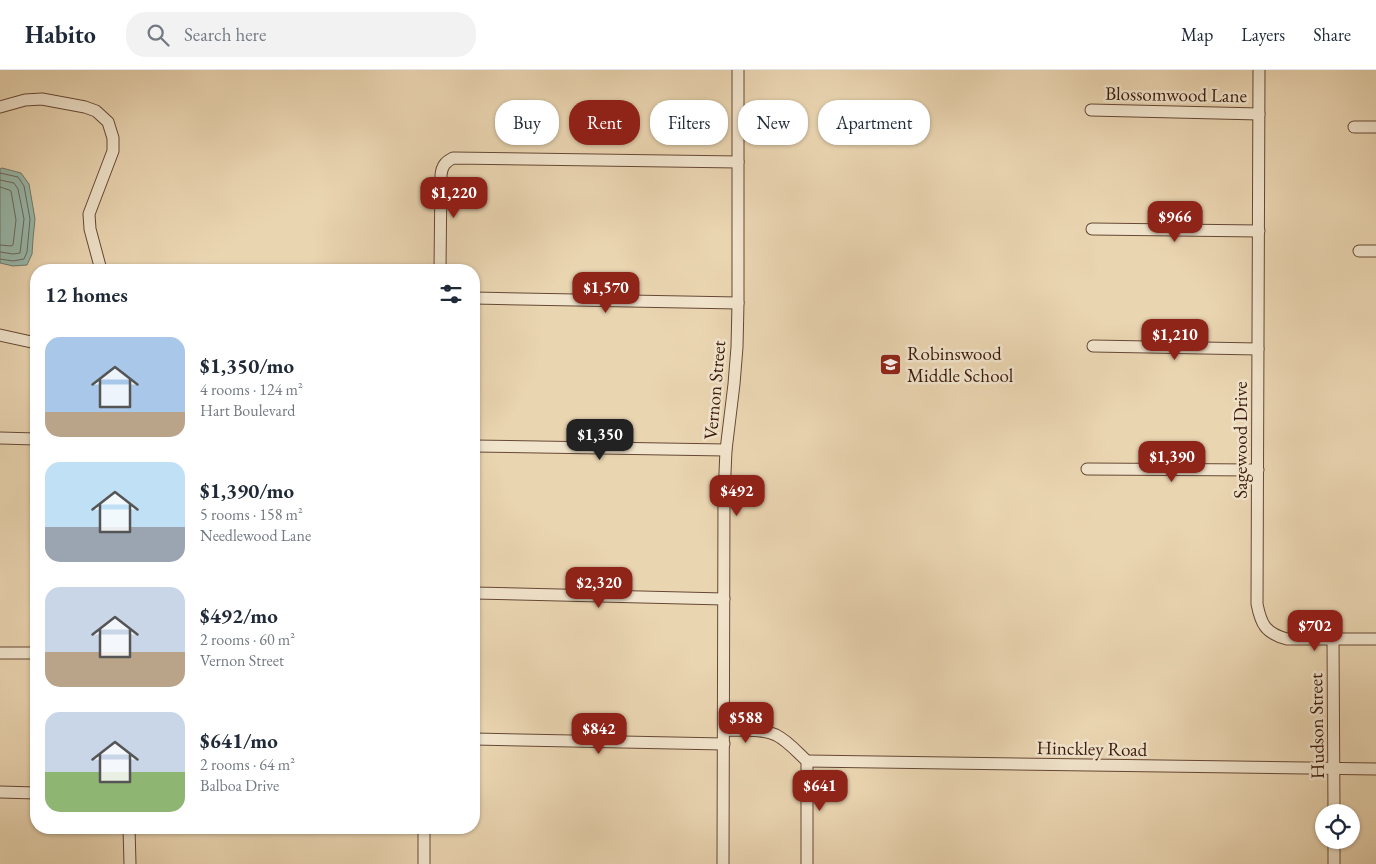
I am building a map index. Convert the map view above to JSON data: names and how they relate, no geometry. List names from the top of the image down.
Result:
{
  "streets": {
    "street": [
      "Blossomwood Lane",
      "Vernon Street",
      "Sagewood Drive",
      "Hudson Street",
      "Hinckley Road"
    ]
  },
  "crossings": [
    ["Blossomwood Lane", "Sagewood Drive"],
    ["Sagewood Drive", "Hudson Street"],
    ["Hudson Street", "Hinckley Road"]
  ],
  "places": {
    "school or university": ["Robinswood Middle School"]
  },
  "page": {
    "header": "Habito",
    "search": "Search here",
    "nav": ["Map", "Layers", "Share"],
    "chip": [
      "Buy",
      "Rent",
      "Filters",
      "New",
      "Apartment"
    ],
    "price": [
      "$1,220",
      "$966",
      "$1,570",
      "$1,210",
      "$1,350",
      "$1,390",
      "$492",
      "$2,320",
      "$702",
      "$588",
      "$842",
      "$641"
    ],
    "heading": "12 homes",
    "list": [
      {
        "name": "$1,350/mo",
        "note": "4 rooms · 124 m² · Hart Boulevard"
      },
      {
        "name": "$1,390/mo",
        "note": "5 rooms · 158 m² · Needlewood Lane"
      },
      {
        "name": "$492/mo",
        "note": "2 rooms · 60 m² · Vernon Street"
      },
      {
        "name": "$641/mo",
        "note": "2 rooms · 64 m² · Balboa Drive"
      }
    ]
  }
}
